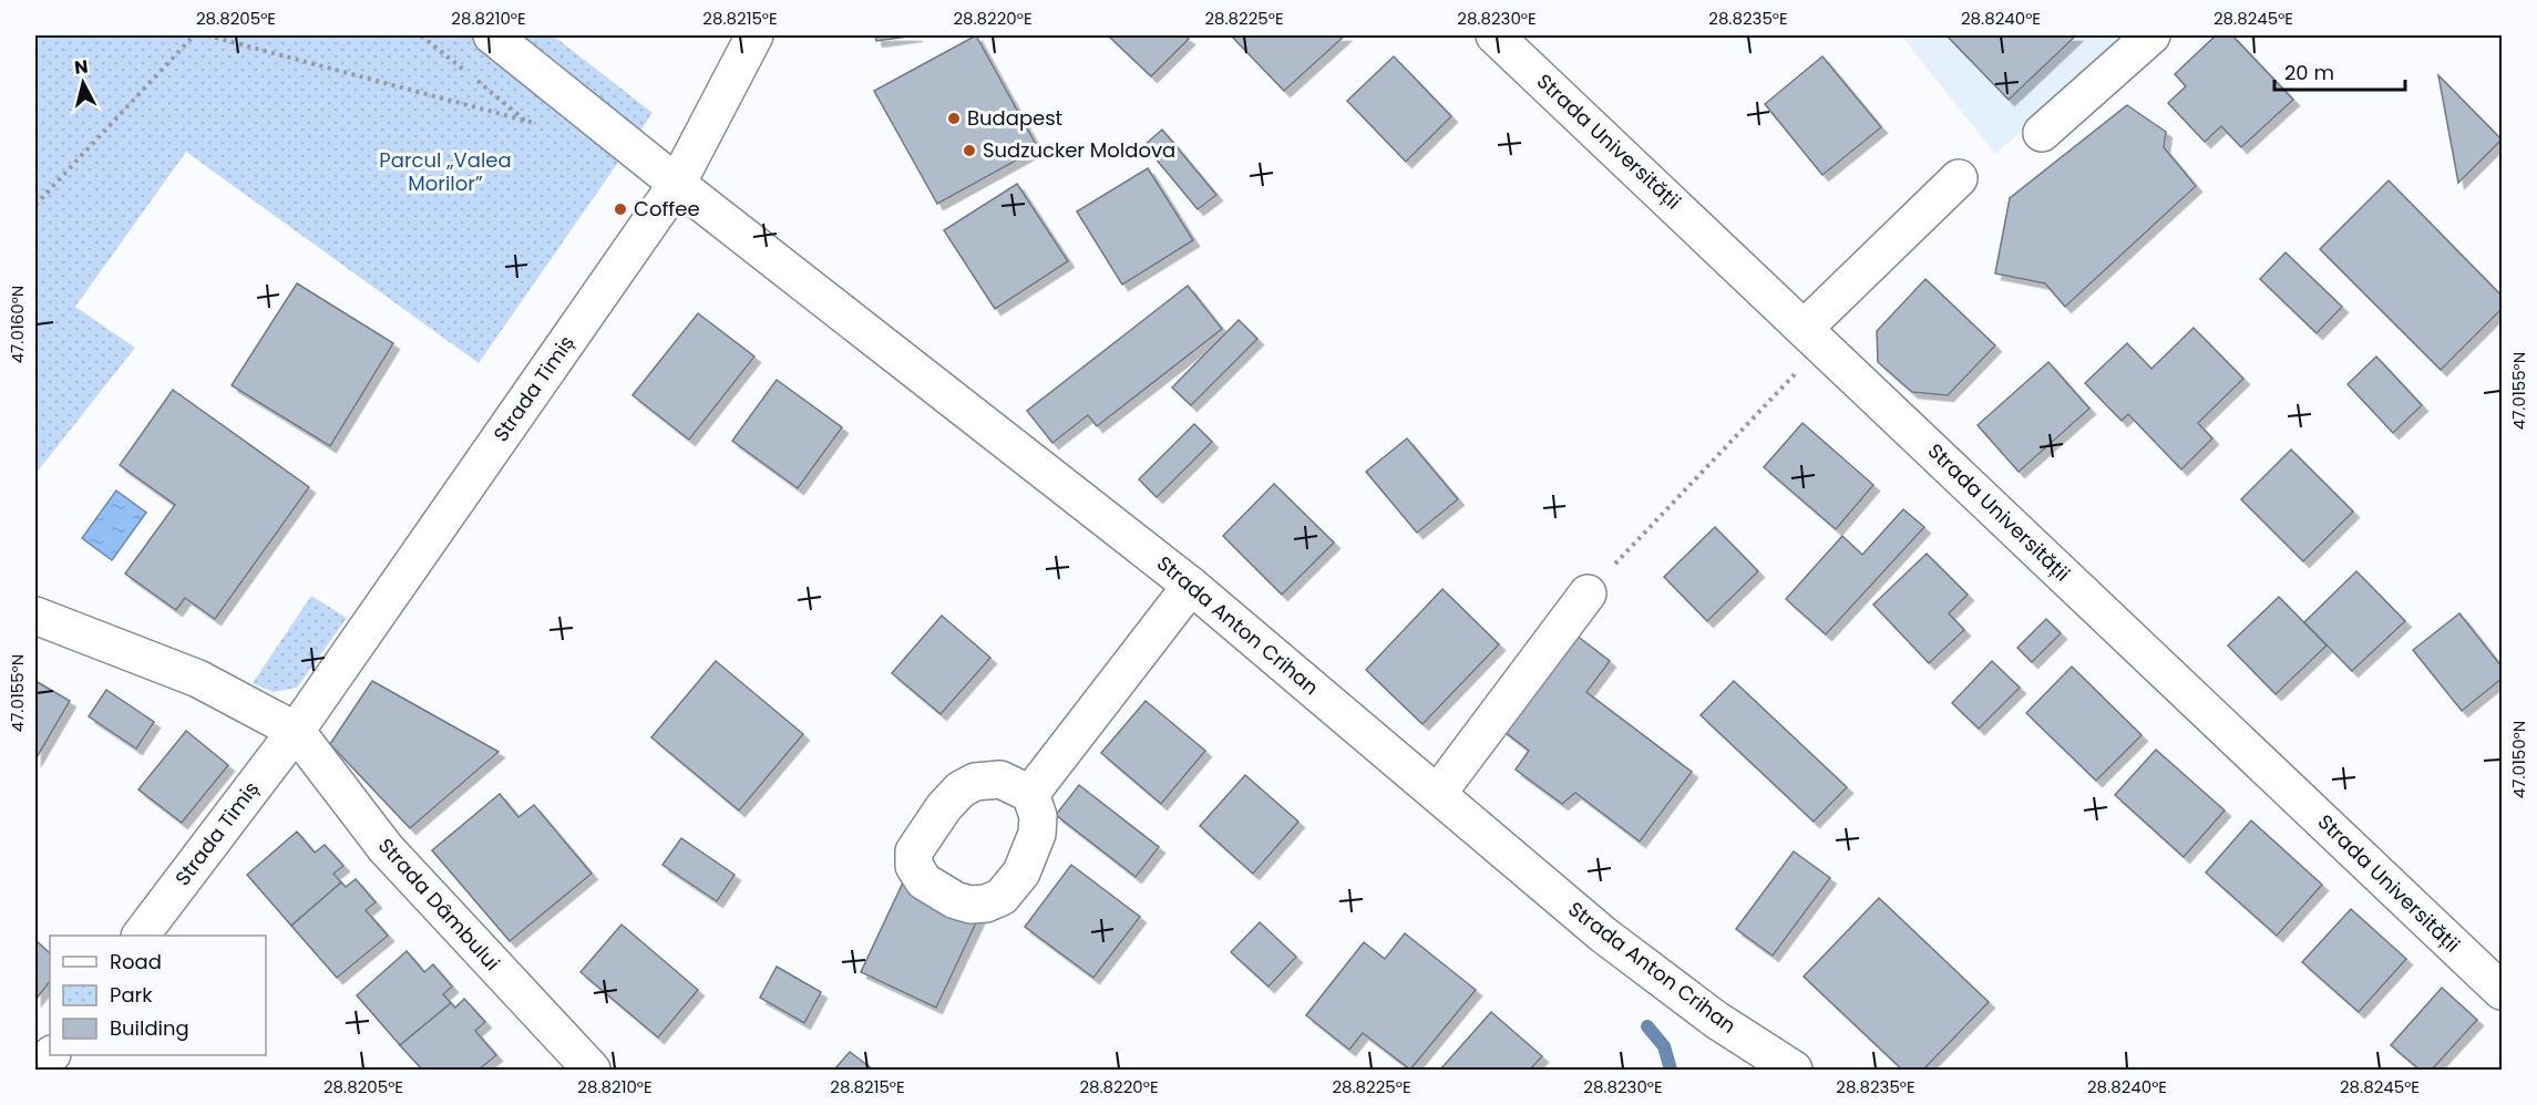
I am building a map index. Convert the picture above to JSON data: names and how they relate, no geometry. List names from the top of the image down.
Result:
{
  "streets": {
    "street": [
      "Strada Universității",
      "Strada Timiș",
      "Strada Anton Crihan",
      "Strada Dâmbului"
    ]
  },
  "crossings": [
    ["Strada Timiș", "Strada Anton Crihan"],
    ["Strada Timiș", "Strada Dâmbului"]
  ],
  "parks": ["Parcul „Valea Morilor”"],
  "places": ["Budapest", "Sudzucker Moldova", "Coffee"],
  "legend": ["Road", "Park", "Building"],
  "scale_bar": "20 m",
  "north": "top",
  "coordinates": [
    "28.8205°E",
    "28.8210°E",
    "28.8215°E",
    "28.8220°E",
    "28.8225°E",
    "28.8230°E",
    "28.8235°E",
    "28.8240°E",
    "28.8245°E",
    "47.0160°N",
    "47.0155°N",
    "47.0150°N"
  ]
}
